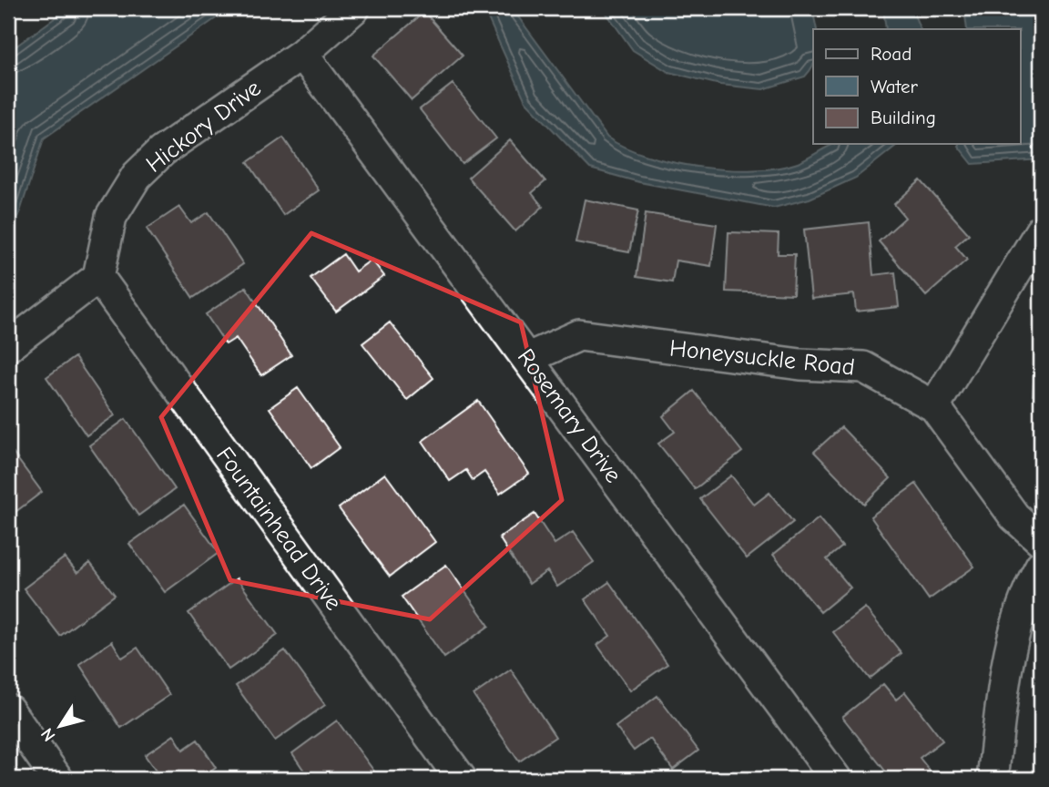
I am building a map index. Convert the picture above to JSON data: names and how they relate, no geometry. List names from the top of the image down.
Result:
{
  "streets": {
    "street": [
      "Hickory Drive",
      "Honeysuckle Road",
      "Rosemary Drive",
      "Fountainhead Drive"
    ]
  },
  "crossings": [
    ["Hickory Drive", "Rosemary Drive"],
    ["Hickory Drive", "Fountainhead Drive"],
    ["Honeysuckle Road", "Rosemary Drive"]
  ],
  "legend": ["Road", "Water", "Building"],
  "north": "bottom left"
}
